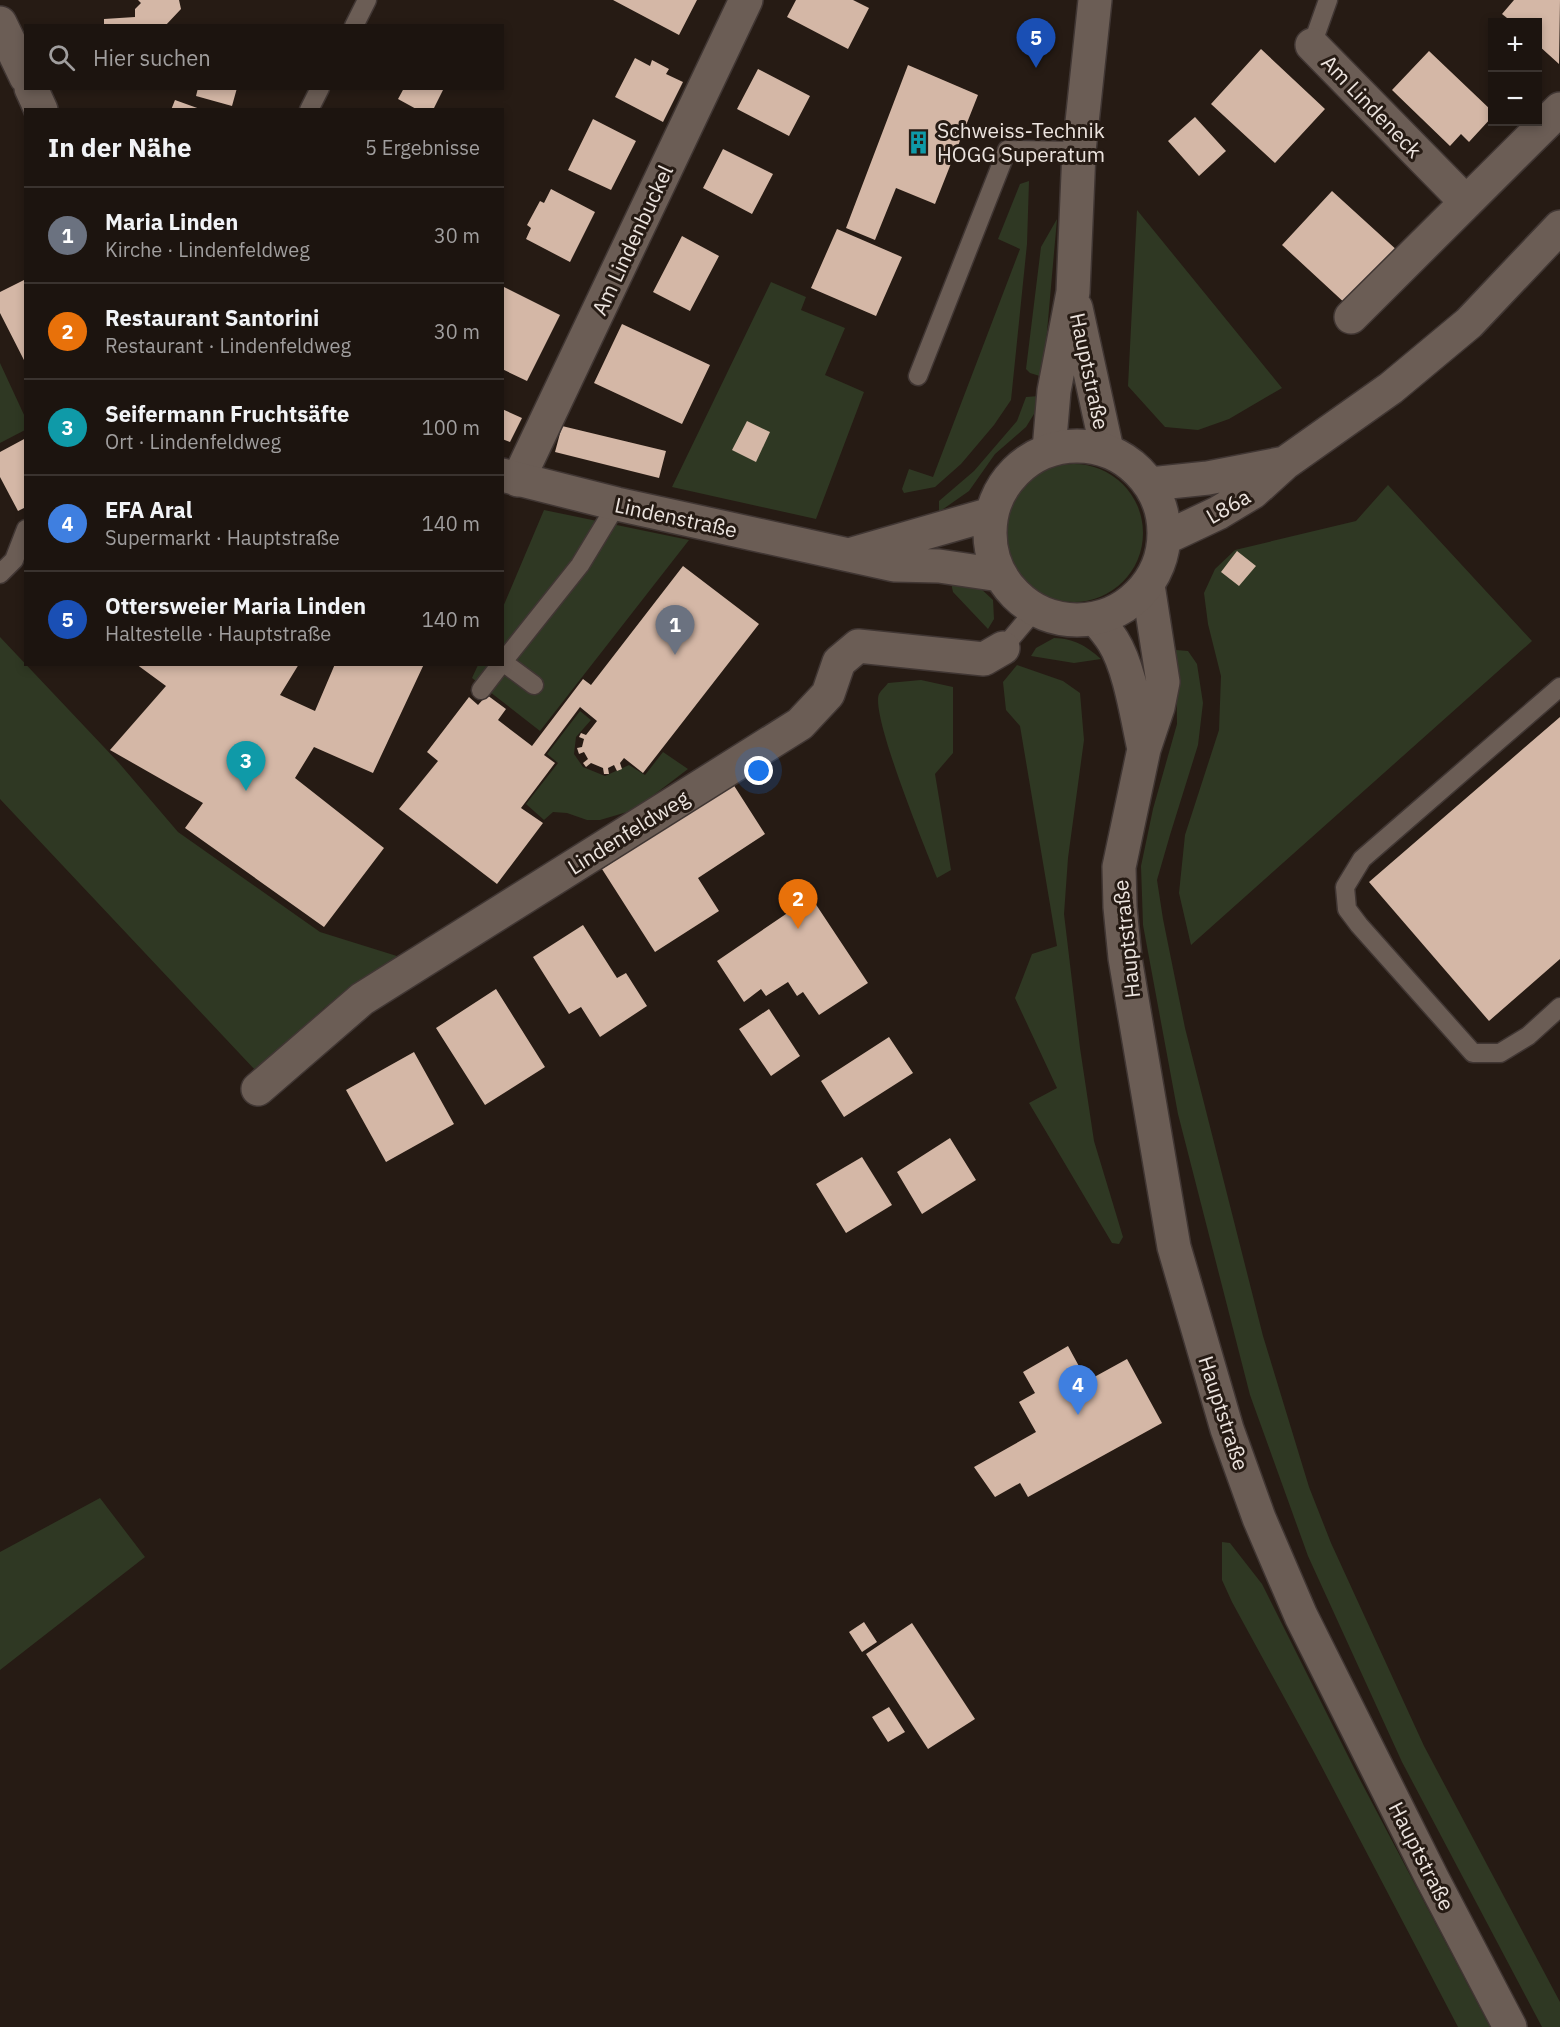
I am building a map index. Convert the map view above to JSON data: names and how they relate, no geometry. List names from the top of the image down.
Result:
{
  "streets": {
    "street": [
      "Am Lindeneck",
      "Am Lindenbuckel",
      "Hauptstraße",
      "L86a",
      "Lindenstraße",
      "Lindenfeldweg"
    ]
  },
  "crossings": [
    ["Am Lindenbuckel", "Lindenstraße"],
    ["Hauptstraße", "L86a"],
    ["Hauptstraße", "Lindenstraße"],
    ["L86a", "Lindenstraße"]
  ],
  "places": {
    "building": ["Schweiss-Technik HOGG Superatum"]
  },
  "page": {
    "map_buttons": ["+", "−"],
    "pins": [
      "5",
      "1",
      "3",
      "2",
      "4"
    ],
    "search": "Hier suchen",
    "heading": ["In der Nähe", "5 Ergebnisse"],
    "list": [
      {
        "mark": "1",
        "name": "Maria Linden",
        "note": "Kirche · Lindenfeldweg",
        "value": "30 m"
      },
      {
        "mark": "2",
        "name": "Restaurant Santorini",
        "note": "Restaurant · Lindenfeldweg",
        "value": "30 m"
      },
      {
        "mark": "3",
        "name": "Seifermann Fruchtsäfte",
        "note": "Ort · Lindenfeldweg",
        "value": "100 m"
      },
      {
        "mark": "4",
        "name": "EFA Aral",
        "note": "Supermarkt · Hauptstraße",
        "value": "140 m"
      },
      {
        "mark": "5",
        "name": "Ottersweier Maria Linden",
        "note": "Haltestelle · Hauptstraße",
        "value": "140 m"
      }
    ]
  }
}
